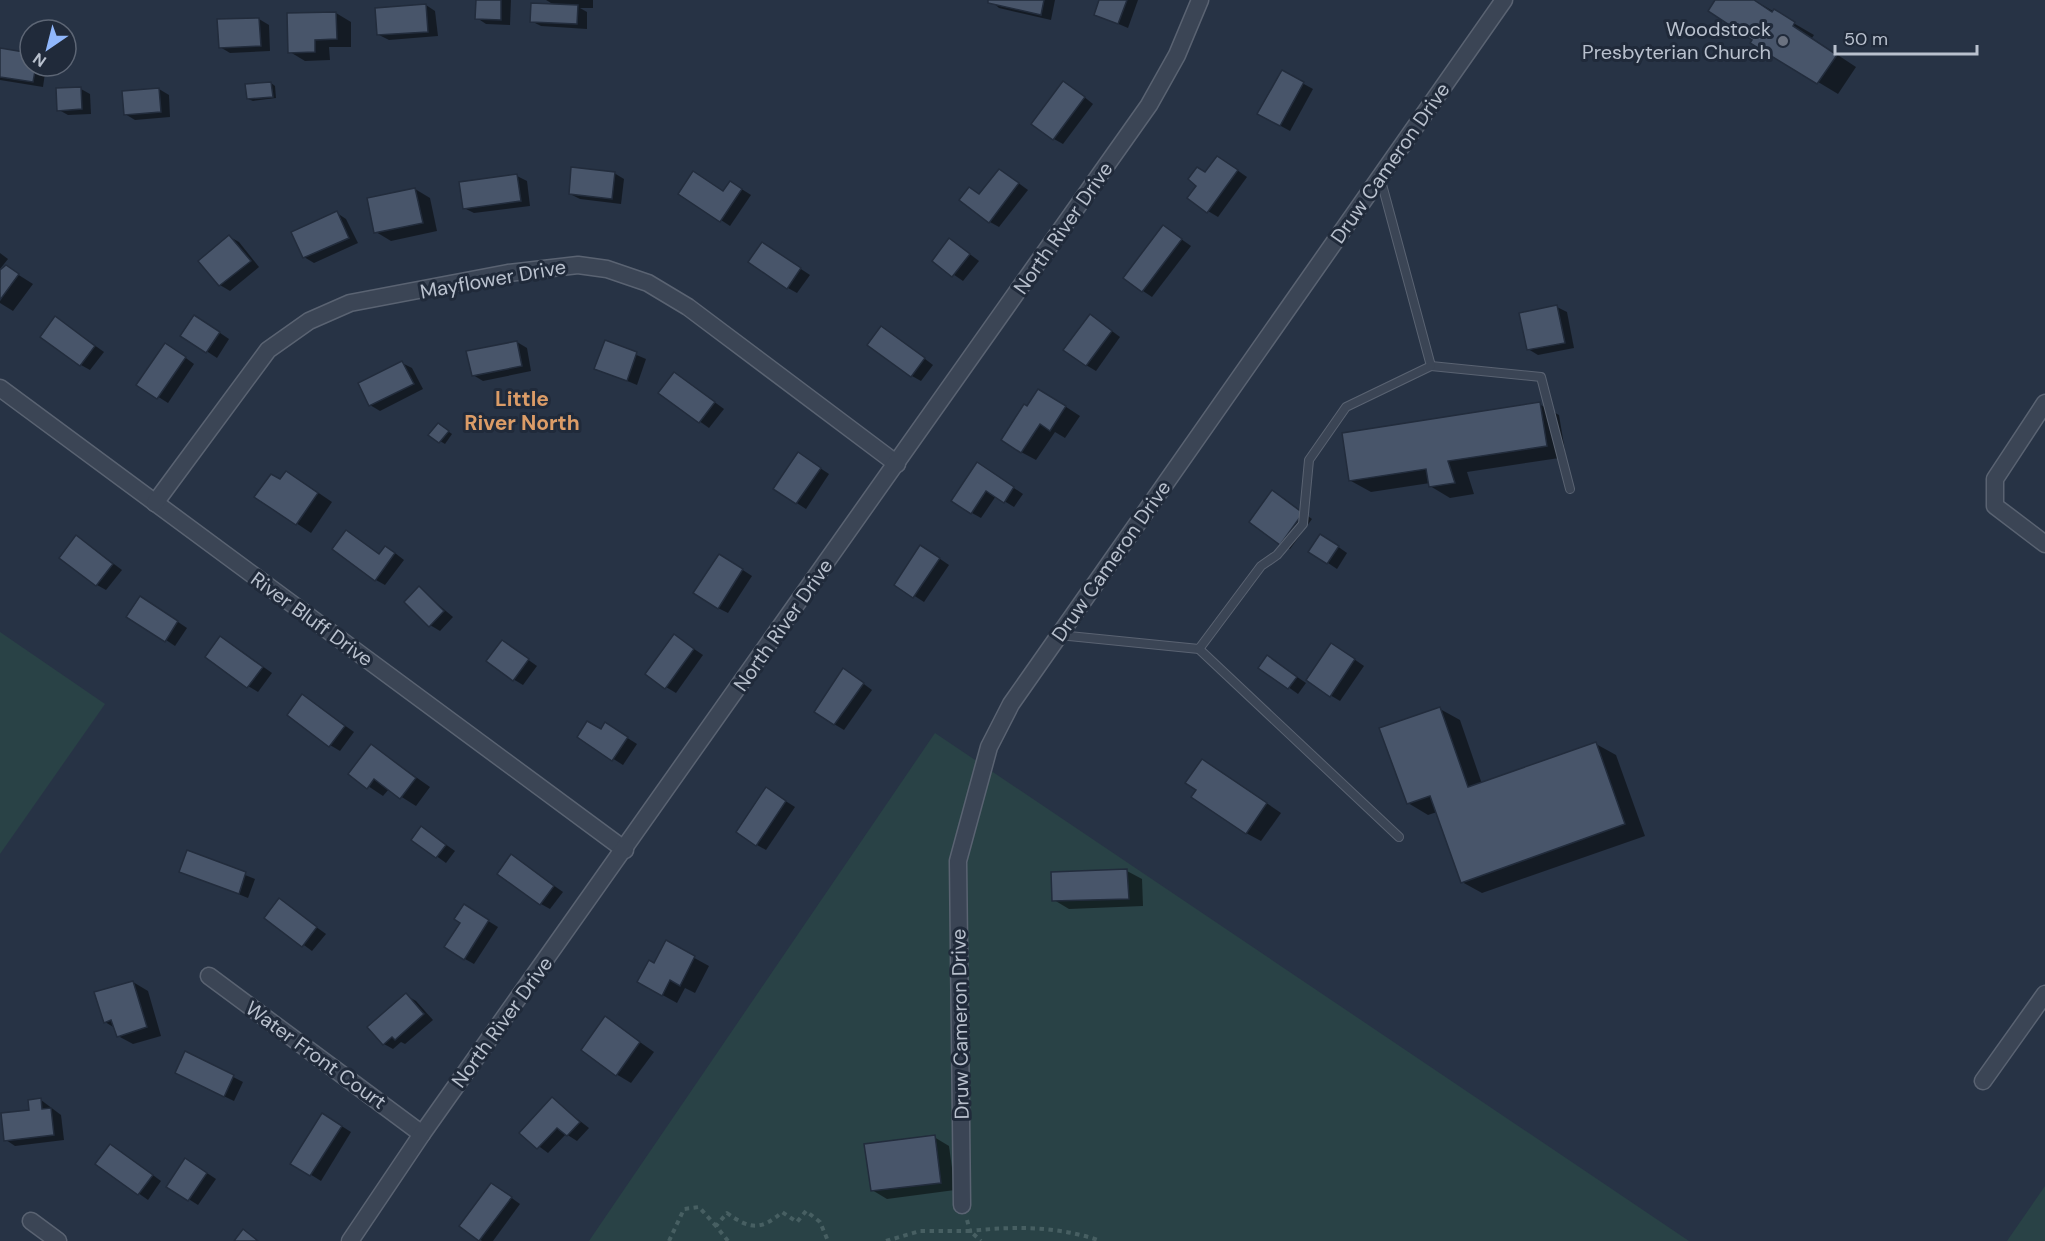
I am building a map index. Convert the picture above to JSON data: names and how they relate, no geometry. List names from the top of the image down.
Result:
{
  "streets": {
    "street": [
      "Druw Cameron Drive",
      "North River Drive",
      "Mayflower Drive",
      "River Bluff Drive",
      "Water Front Court"
    ]
  },
  "crossings": [
    ["North River Drive", "Mayflower Drive"],
    ["North River Drive", "River Bluff Drive"],
    ["North River Drive", "Water Front Court"],
    ["Mayflower Drive", "River Bluff Drive"]
  ],
  "districts": ["Little River North"],
  "places": ["Woodstock Presbyterian Church"],
  "scale_bar": "50 m",
  "north": "bottom left"
}
